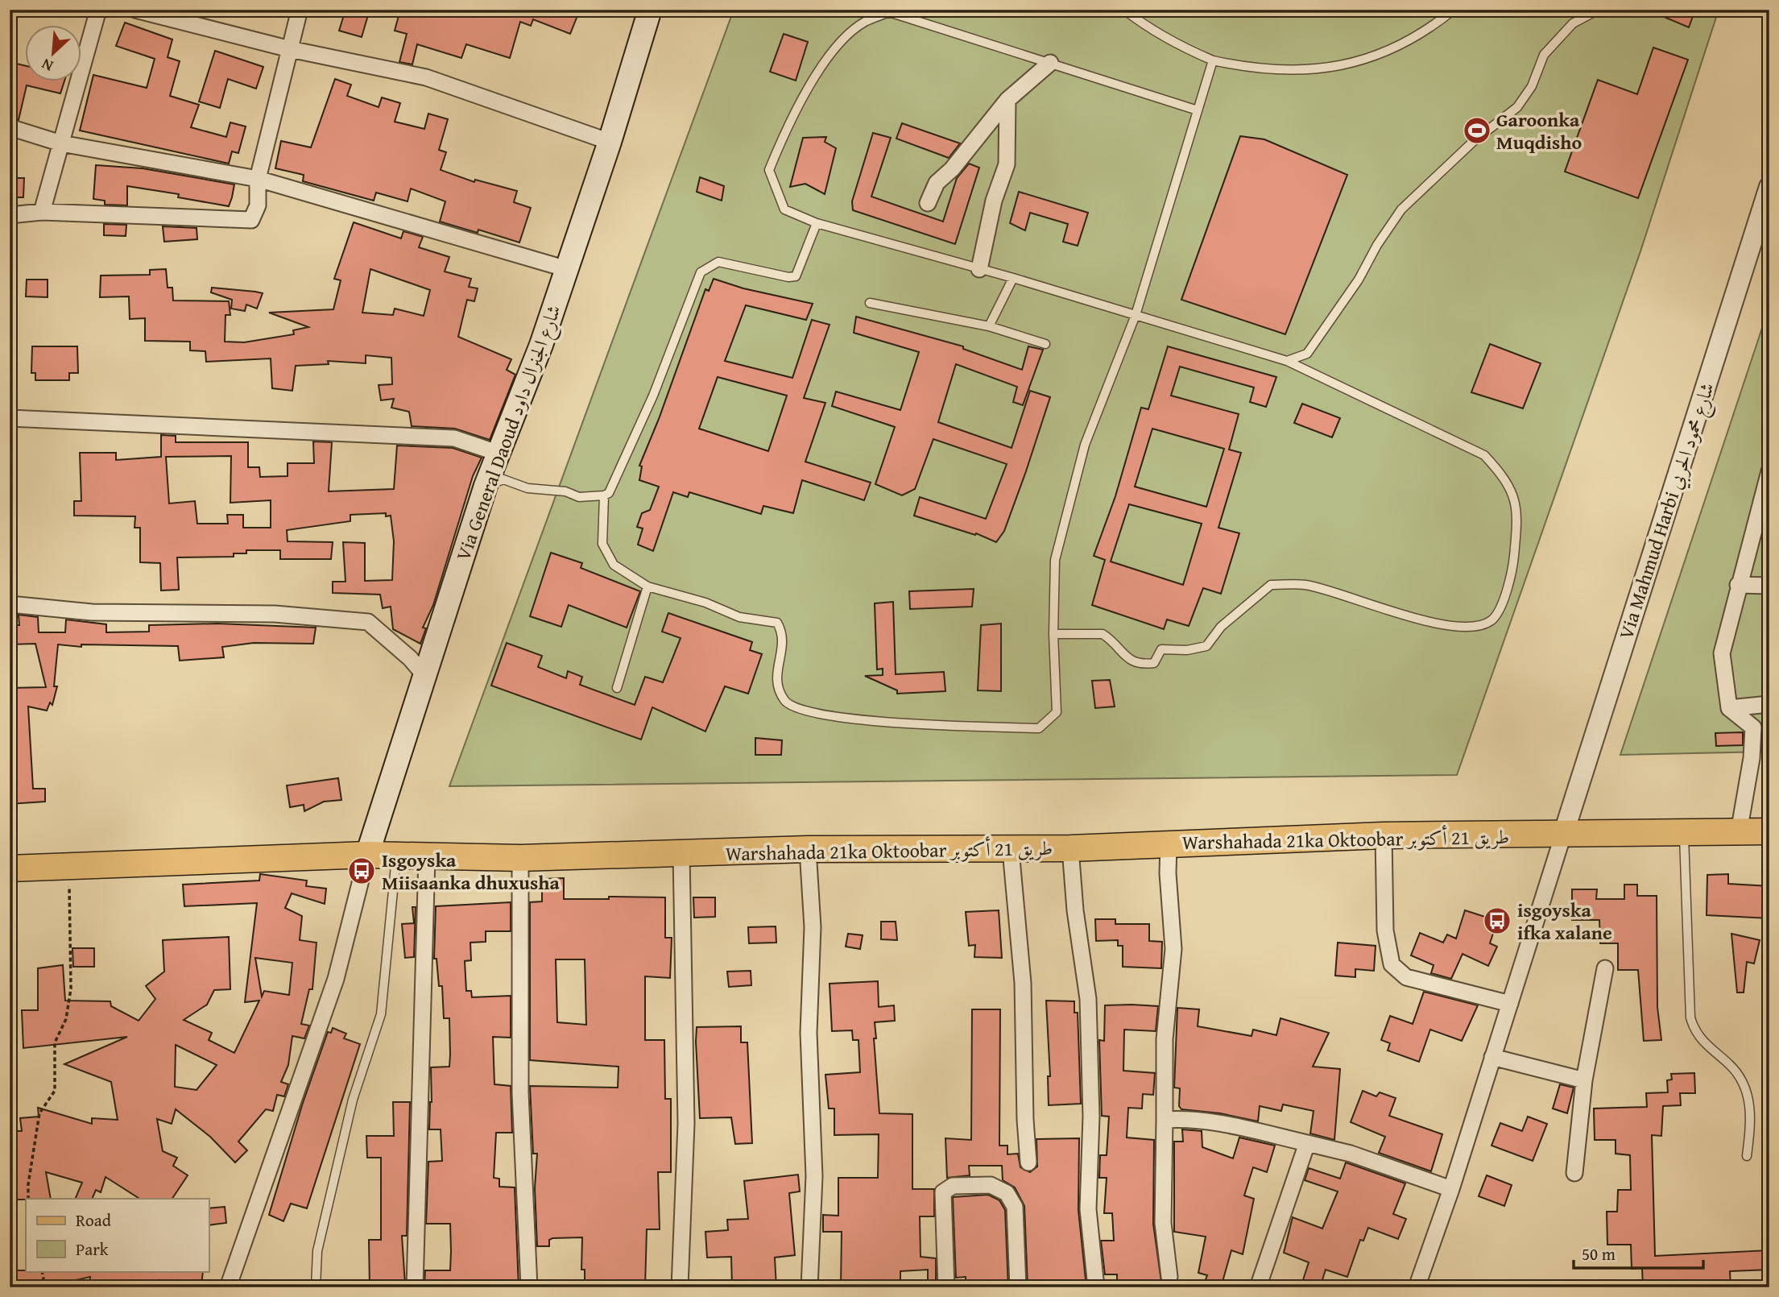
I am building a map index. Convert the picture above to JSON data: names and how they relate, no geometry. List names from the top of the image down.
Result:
{
  "streets": {
    "main road": ["Via General Daoud شارع الجنرال داود", "Warshahada 21ka Oktoobar طريق 21 أكتوبر"],
    "street": ["Via Mahmud Harbi شارع محمود الحربي"]
  },
  "crossings": [
    ["Via General Daoud شارع الجنرال داود", "Warshahada 21ka Oktoobar طريق 21 أكتوبر"],
    ["Via Mahmud Harbi شارع محمود الحربي", "Warshahada 21ka Oktoobar طريق 21 أكتوبر"]
  ],
  "places": {
    "sports": ["Garoonka Muqdisho"],
    "bus stop": ["Isgoyska Miisaanka dhuxusha", "isgoyska ifka xalane"]
  },
  "legend": ["Road", "Park"],
  "scale_bar": "50 m",
  "north": "bottom left"
}
